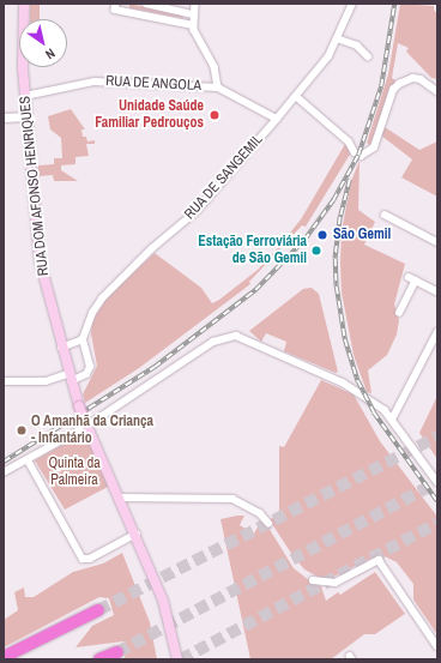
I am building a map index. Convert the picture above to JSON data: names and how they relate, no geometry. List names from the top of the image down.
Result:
{
  "streets": {
    "main road": ["RUA DOM AFONSO HENRIQUES"],
    "street": ["RUA DE ANGOLA", "RUA DE SANGEMIL"]
  },
  "crossings": [
    ["RUA DE ANGOLA", "RUA DE SANGEMIL"],
    ["RUA DE ANGOLA", "RUA DOM AFONSO HENRIQUES"]
  ],
  "parks": ["Quinta da Palmeira"],
  "places": [
    "Unidade Saúde Familiar Pedrouços",
    "São Gemil",
    "Estação Ferroviária de São Gemil",
    "O Amanhã da Criança - Infantário"
  ],
  "north": "bottom right"
}
